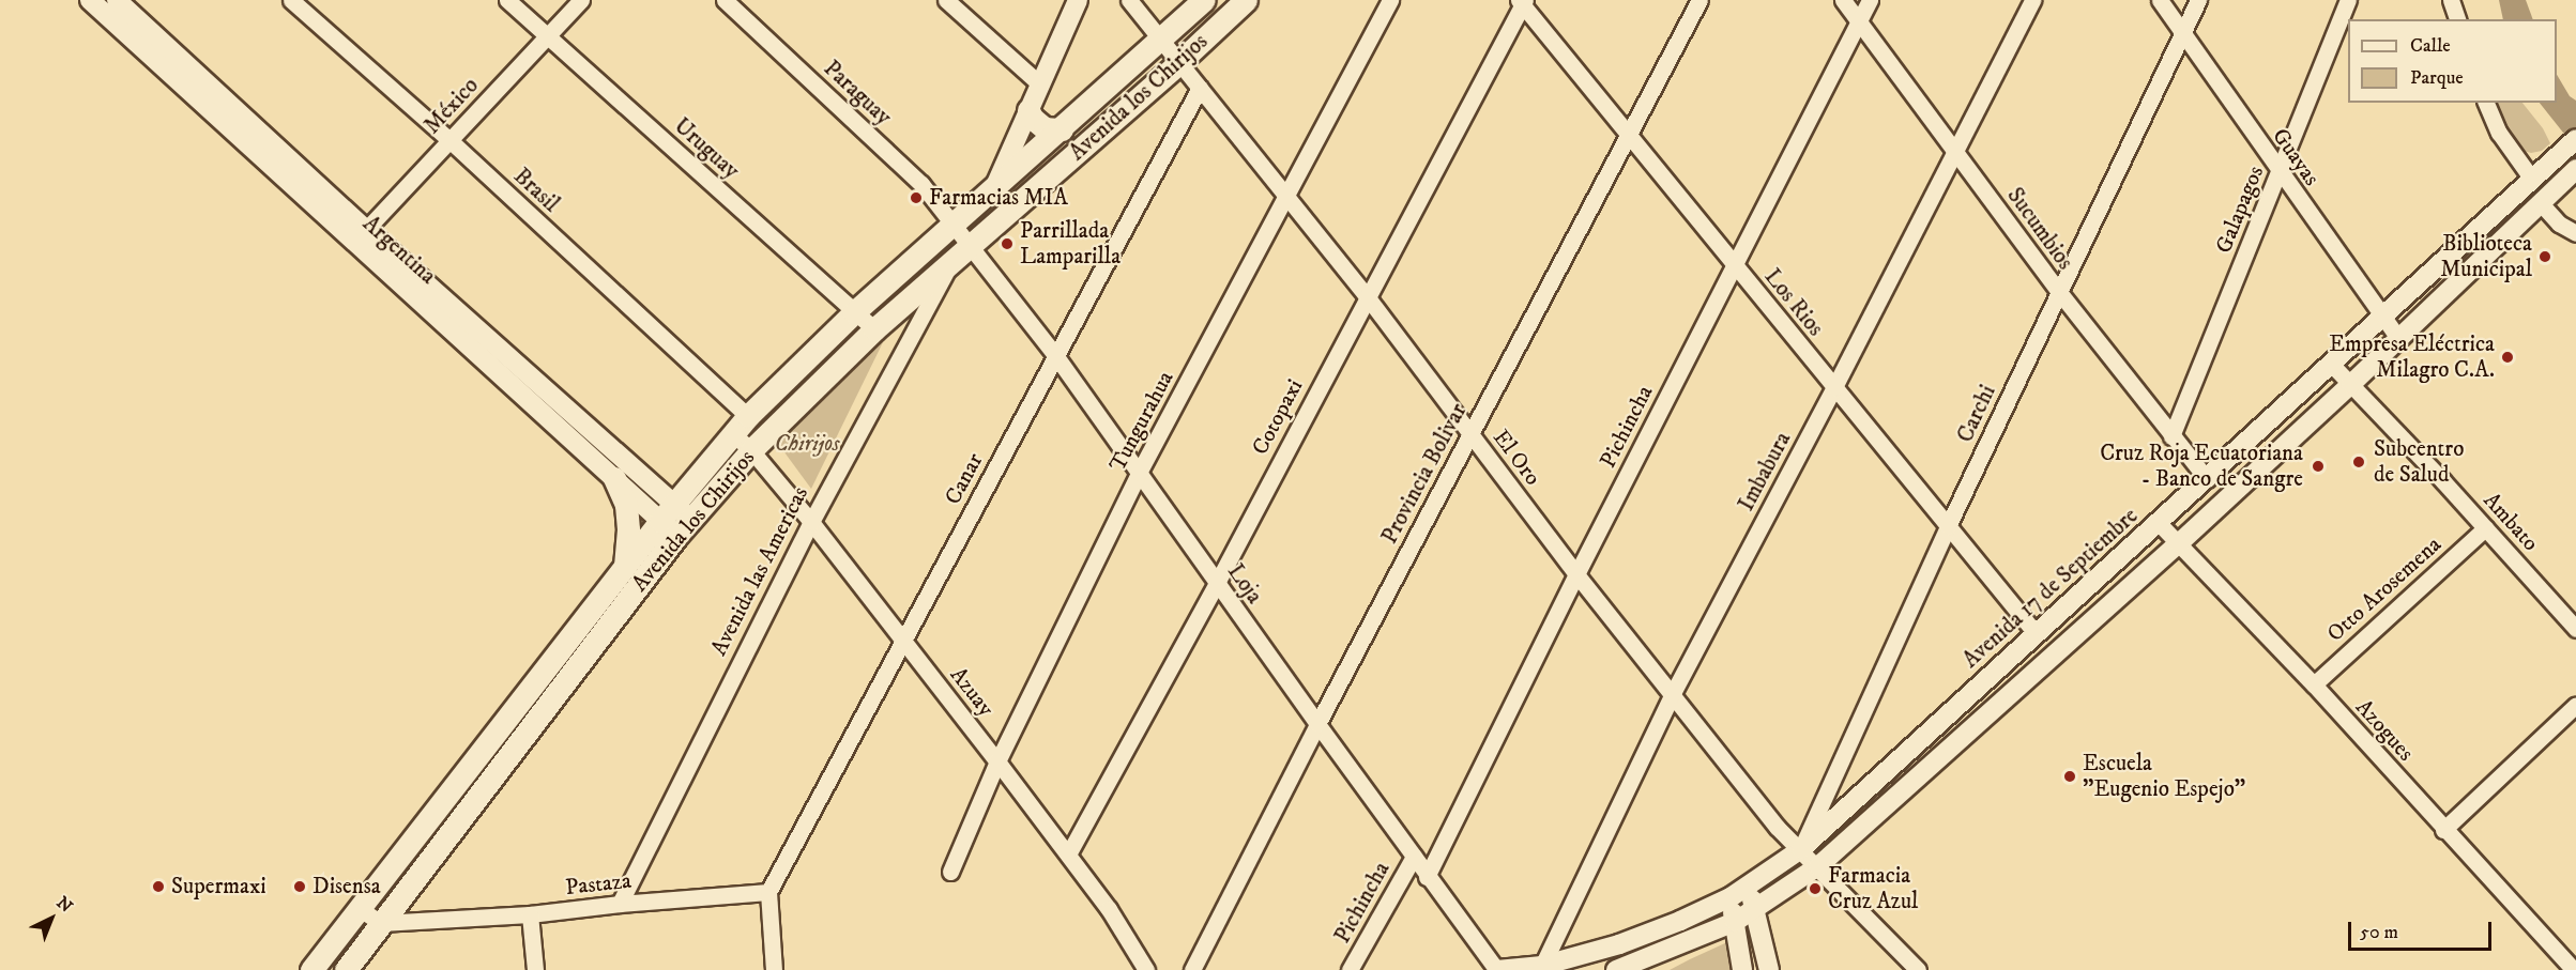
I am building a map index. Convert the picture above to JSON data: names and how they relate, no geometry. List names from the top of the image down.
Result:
{
  "streets": {
    "main road": ["Avenida los Chirijos"],
    "street": [
      "Paraguay",
      "México",
      "Uruguay",
      "Guayas",
      "Brasil",
      "Galapagos",
      "Sucumbios",
      "Argentina",
      "Los Rios",
      "Carchi",
      "Cotopaxi",
      "Tungurahua",
      "Pichincha",
      "El Oro",
      "Imbabura",
      "Provincia Bolivar",
      "Canar",
      "Ambato",
      "Avenida las Americas",
      "Loja",
      "Avenida 17 de Septiembre",
      "Otto Arosemena",
      "Azuay",
      "Azogues",
      "Pastaza"
    ]
  },
  "crossings": [
    ["Paraguay", "Avenida los Chirijos"],
    ["Paraguay", "Loja"],
    ["Avenida los Chirijos", "Uruguay"],
    ["Avenida los Chirijos", "Brasil"],
    ["Avenida los Chirijos", "Argentina"],
    ["Avenida los Chirijos", "El Oro"],
    ["Avenida los Chirijos", "Avenida las Americas"],
    ["Avenida los Chirijos", "Loja"],
    ["Avenida los Chirijos", "Azuay"],
    ["Avenida los Chirijos", "Pastaza"],
    ["México", "Uruguay"],
    ["México", "Brasil"],
    ["México", "Argentina"],
    ["Guayas", "Galapagos"],
    ["Guayas", "Carchi"],
    ["Guayas", "Avenida 17 de Septiembre"],
    ["Galapagos", "Sucumbios"],
    ["Sucumbios", "Carchi"],
    ["Sucumbios", "Pichincha"],
    ["Sucumbios", "Imbabura"],
    ["Sucumbios", "Avenida 17 de Septiembre"],
    ["Los Rios", "Carchi"],
    ["Los Rios", "Cotopaxi"],
    ["Los Rios", "Pichincha"],
    ["Los Rios", "Imbabura"],
    ["Los Rios", "Provincia Bolivar"],
    ["Los Rios", "Avenida 17 de Septiembre"],
    ["Carchi", "El Oro"],
    ["Carchi", "Avenida 17 de Septiembre"],
    ["Cotopaxi", "El Oro"],
    ["Cotopaxi", "Loja"],
    ["Cotopaxi", "Azuay"],
    ["Tungurahua", "El Oro"],
    ["Tungurahua", "Loja"],
    ["Tungurahua", "Azuay"],
    ["Pichincha", "El Oro"],
    ["Pichincha", "Loja"],
    ["El Oro", "Imbabura"],
    ["El Oro", "Provincia Bolivar"],
    ["El Oro", "Canar"],
    ["El Oro", "Avenida 17 de Septiembre"],
    ["Imbabura", "Avenida 17 de Septiembre"],
    ["Provincia Bolivar", "Loja"],
    ["Canar", "Loja"],
    ["Canar", "Azuay"],
    ["Canar", "Pastaza"],
    ["Ambato", "Avenida 17 de Septiembre"],
    ["Ambato", "Otto Arosemena"],
    ["Avenida las Americas", "Azuay"],
    ["Avenida las Americas", "Pastaza"],
    ["Loja", "Avenida 17 de Septiembre"],
    ["Avenida 17 de Septiembre", "Azogues"],
    ["Otto Arosemena", "Azogues"]
  ],
  "parks": ["Chirijos"],
  "places": [
    "Farmacias MIA",
    "Parrillada Lamparilla",
    "Biblioteca Municipal",
    "Empresa Eléctrica Milagro C.A.",
    "Subcentro de Salud",
    "Cruz Roja Ecuatoriana - Banco de Sangre",
    "Escuela \"Eugenio Espejo\"",
    "Supermaxi",
    "Disensa",
    "Farmacia Cruz Azul"
  ],
  "legend": ["Calle", "Parque"],
  "scale_bar": "50 m",
  "north": "top right"
}
